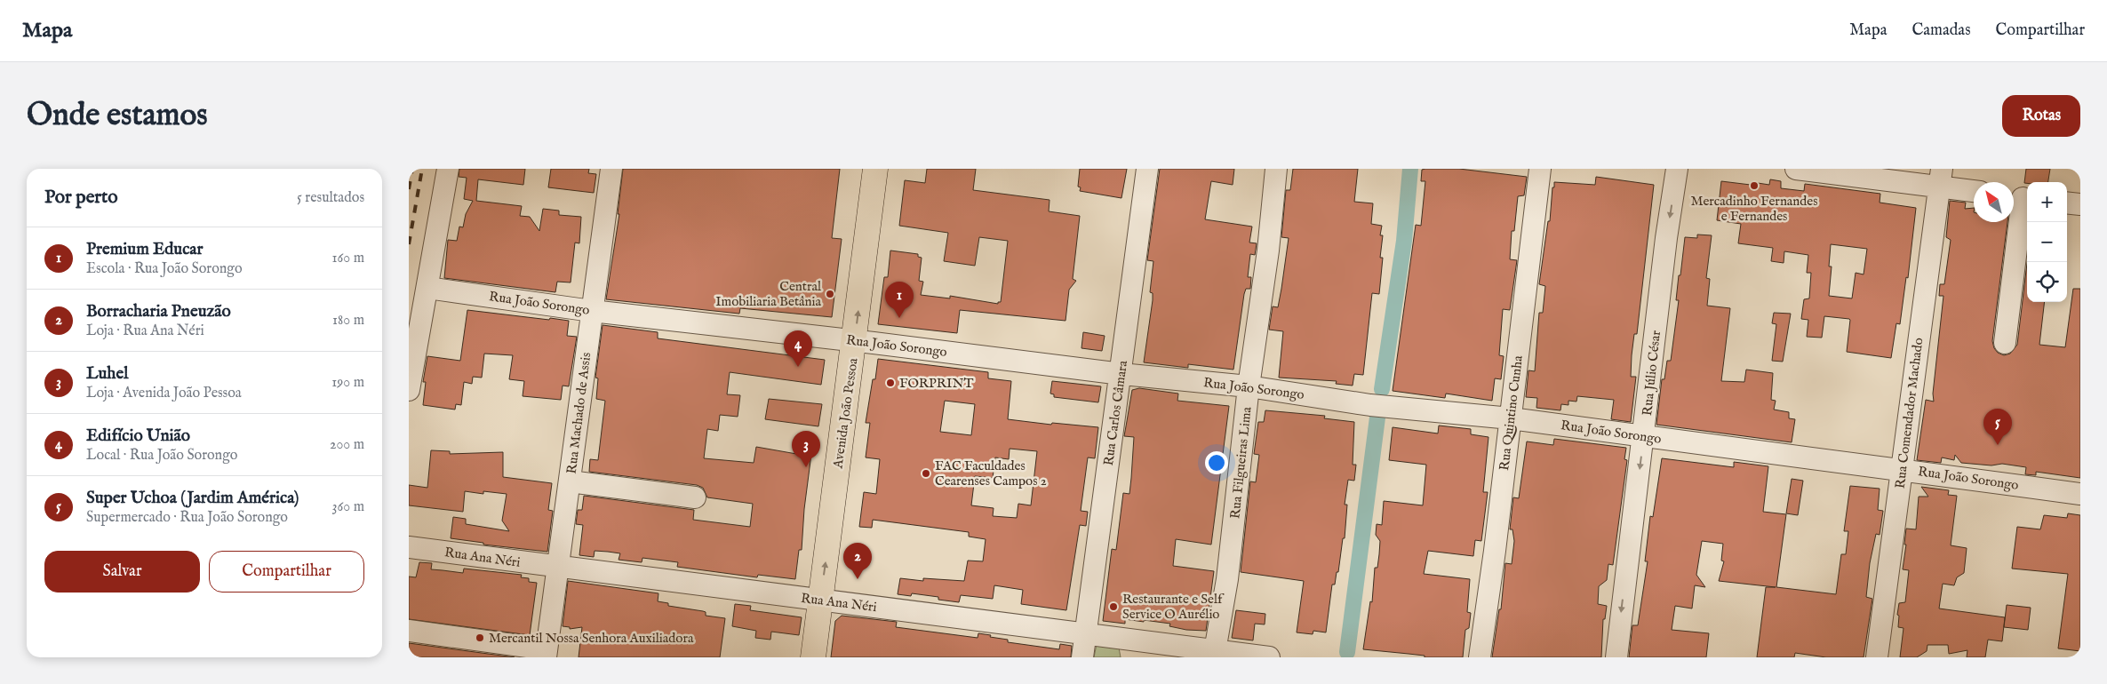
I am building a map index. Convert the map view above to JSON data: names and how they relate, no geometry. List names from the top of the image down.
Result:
{
  "streets": {
    "main road": ["Avenida João Pessoa"],
    "street": [
      "Rua João Sorongo",
      "Rua Júlio César",
      "Rua Machado de Assis",
      "Rua Carlos Câmara",
      "Rua Quintino Cunha",
      "Rua Comendador Machado",
      "Rua Filgueiras Lima",
      "Rua Ana Néri"
    ]
  },
  "crossings": [
    ["Rua João Sorongo", "Rua Júlio César"],
    ["Rua João Sorongo", "Rua Machado de Assis"],
    ["Rua João Sorongo", "Avenida João Pessoa"],
    ["Rua João Sorongo", "Rua Carlos Câmara"],
    ["Rua João Sorongo", "Rua Quintino Cunha"],
    ["Rua João Sorongo", "Rua Comendador Machado"],
    ["Rua João Sorongo", "Rua Filgueiras Lima"],
    ["Rua Machado de Assis", "Rua Ana Néri"],
    ["Avenida João Pessoa", "Rua Ana Néri"],
    ["Rua Carlos Câmara", "Rua Ana Néri"],
    ["Rua Filgueiras Lima", "Rua Ana Néri"]
  ],
  "one_way": ["Rua Júlio César", "Avenida João Pessoa"],
  "places": [
    "Mercadinho Fernandes e Fernandes",
    "Central Imobiliaria Betânia",
    "FORPRINT",
    "FAC Faculdades Cearenses Campos 2",
    "Restaurante e Self Service O Aurélio",
    "Mercantil Nossa Senhora Auxiliadora"
  ],
  "north": "top left",
  "page": {
    "header": "Mapa",
    "nav": ["Mapa", "Camadas", "Compartilhar"],
    "buttons": [
      "Rotas",
      ["Salvar", "Compartilhar"]
    ],
    "title": "Onde estamos",
    "heading": ["Por perto", "5 resultados"],
    "map_buttons": ["+", "−"],
    "list": [
      {
        "mark": "1",
        "name": "Premium Educar",
        "note": "Escola · Rua João Sorongo",
        "value": "160 m"
      },
      {
        "mark": "2",
        "name": "Borracharia Pneuzão",
        "note": "Loja · Rua Ana Néri",
        "value": "180 m"
      },
      {
        "mark": "3",
        "name": "Luhel",
        "note": "Loja · Avenida João Pessoa",
        "value": "190 m"
      },
      {
        "mark": "4",
        "name": "Edifício União",
        "note": "Local · Rua João Sorongo",
        "value": "200 m"
      },
      {
        "mark": "5",
        "name": "Super Uchoa (Jardim América)",
        "note": "Supermercado · Rua João Sorongo",
        "value": "360 m"
      }
    ],
    "pins": [
      "1",
      "4",
      "5",
      "3",
      "2"
    ]
  }
}
